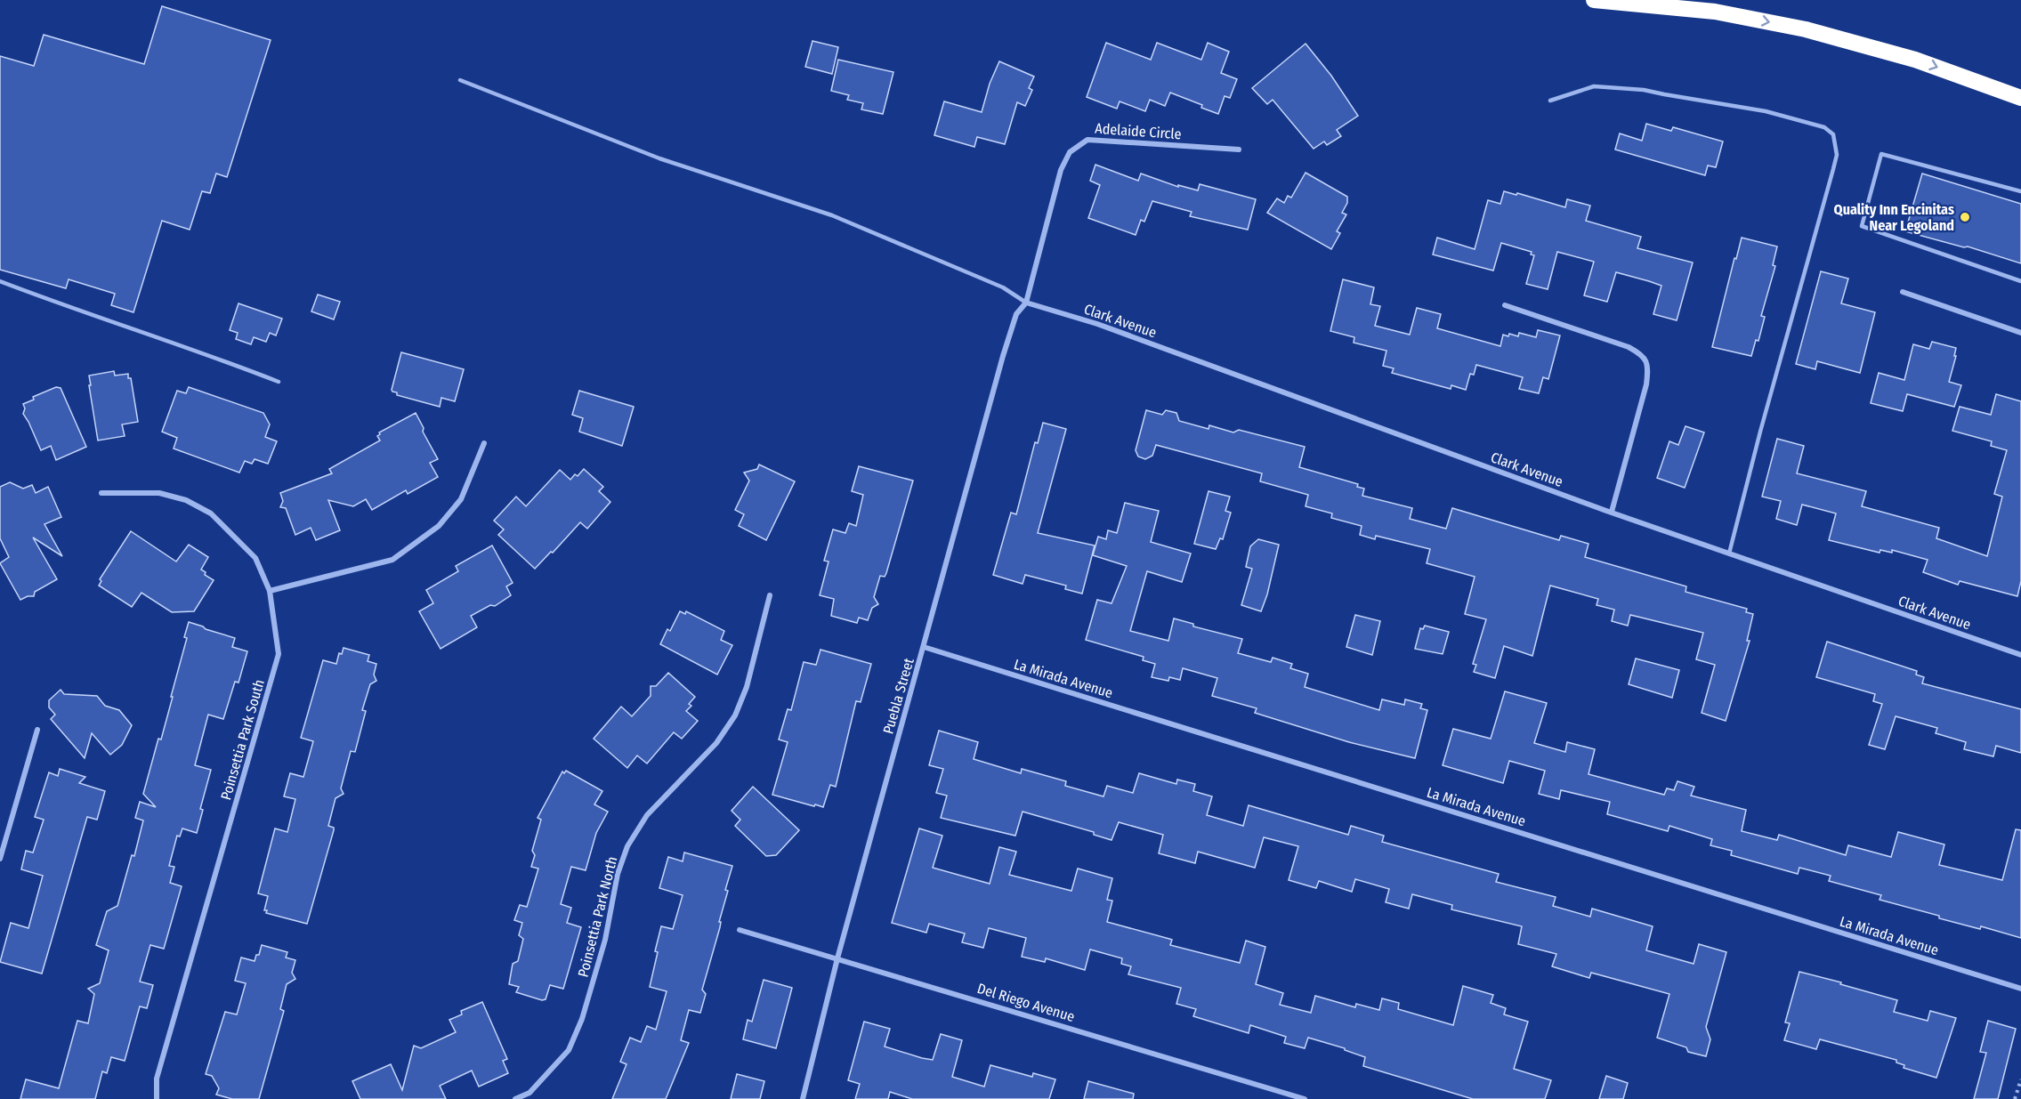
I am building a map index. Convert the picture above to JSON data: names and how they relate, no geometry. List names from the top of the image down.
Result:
{
  "streets": {
    "street": [
      "Adelaide Circle",
      "Clark Avenue",
      "La Mirada Avenue",
      "Puebla Street",
      "Poinsettia Park South",
      "Poinsettia Park North",
      "Del Riego Avenue"
    ]
  },
  "crossings": [
    ["Adelaide Circle", "Clark Avenue"],
    ["Adelaide Circle", "Puebla Street"],
    ["Clark Avenue", "Puebla Street"],
    ["La Mirada Avenue", "Puebla Street"],
    ["Puebla Street", "Del Riego Avenue"]
  ],
  "places": ["Quality Inn Encinitas Near Legoland"]
}
